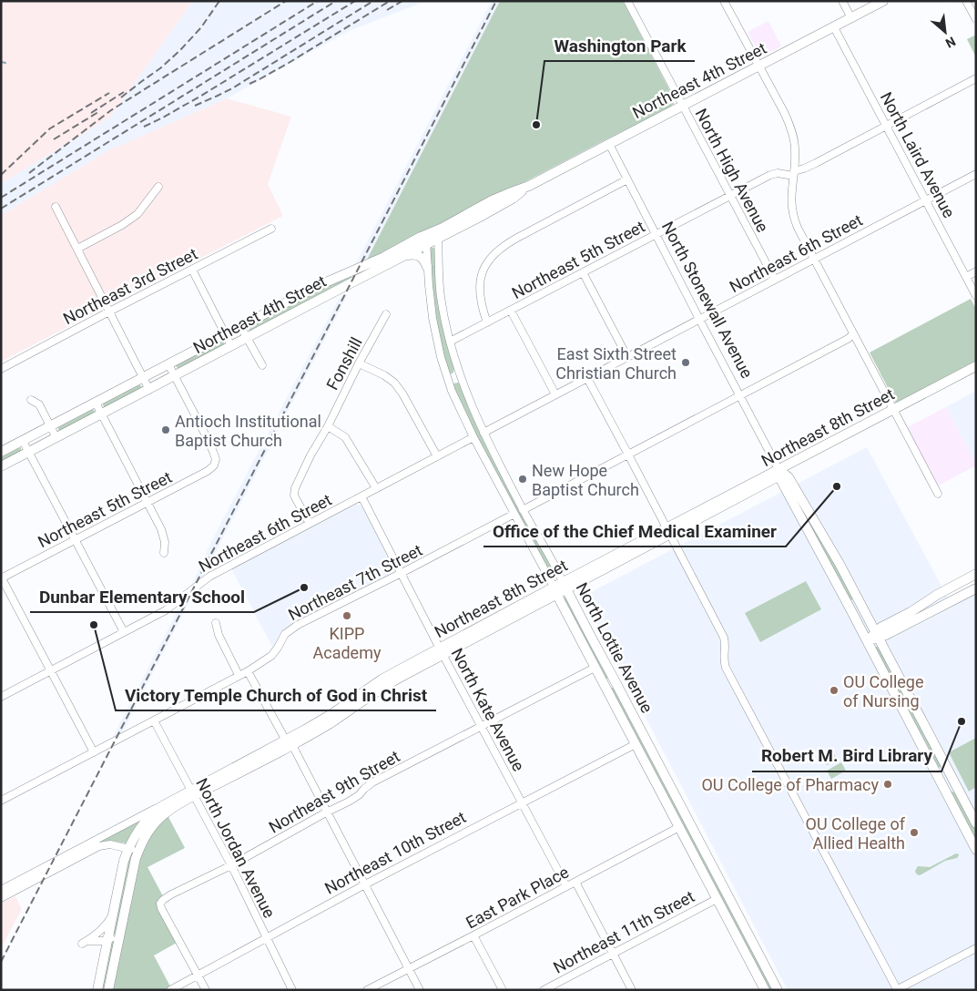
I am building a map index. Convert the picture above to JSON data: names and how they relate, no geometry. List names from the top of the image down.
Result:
{
  "streets": {
    "main road": [
      "Northeast 4th Street",
      "North Stonewall Avenue",
      "Northeast 8th Street",
      "North Lottie Avenue"
    ],
    "street": [
      "North Laird Avenue",
      "North High Avenue",
      "Northeast 6th Street",
      "Northeast 5th Street",
      "Northeast 3rd Street",
      "Fonshill",
      "Northeast 7th Street",
      "North Kate Avenue",
      "Northeast 9th Street",
      "North Jordan Avenue",
      "Northeast 10th Street",
      "East Park Place",
      "Northeast 11th Street"
    ]
  },
  "crossings": [
    ["Northeast 4th Street", "North Laird Avenue"],
    ["Northeast 4th Street", "North High Avenue"],
    ["Northeast 4th Street", "Northeast 5th Street"],
    ["Northeast 4th Street", "North Stonewall Avenue"],
    ["Northeast 4th Street", "North Lottie Avenue"],
    ["North Laird Avenue", "Northeast 6th Street"],
    ["North Laird Avenue", "Northeast 5th Street"],
    ["North High Avenue", "Northeast 6th Street"],
    ["North High Avenue", "Northeast 5th Street"],
    ["Northeast 6th Street", "North Stonewall Avenue"],
    ["Northeast 6th Street", "North Lottie Avenue"],
    ["Northeast 6th Street", "North Kate Avenue"],
    ["Northeast 5th Street", "North Stonewall Avenue"],
    ["Northeast 5th Street", "North Lottie Avenue"],
    ["North Stonewall Avenue", "Northeast 8th Street"],
    ["Northeast 8th Street", "North Lottie Avenue"],
    ["Northeast 8th Street", "North Kate Avenue"],
    ["Northeast 8th Street", "North Jordan Avenue"],
    ["Northeast 7th Street", "North Lottie Avenue"],
    ["Northeast 7th Street", "North Kate Avenue"],
    ["Northeast 7th Street", "North Jordan Avenue"],
    ["North Lottie Avenue", "Northeast 9th Street"],
    ["North Lottie Avenue", "Northeast 10th Street"],
    ["North Lottie Avenue", "East Park Place"],
    ["North Lottie Avenue", "Northeast 11th Street"],
    ["North Kate Avenue", "Northeast 9th Street"],
    ["North Kate Avenue", "Northeast 10th Street"],
    ["North Kate Avenue", "East Park Place"],
    ["Northeast 9th Street", "North Jordan Avenue"],
    ["Northeast 9th Street", "Northeast 10th Street"],
    ["North Jordan Avenue", "Northeast 10th Street"]
  ],
  "places": [
    "Washington Park",
    "East Sixth Street Christian Church",
    "Antioch Institutional Baptist Church",
    "New Hope Baptist Church",
    "Office of the Chief Medical Examiner",
    "Dunbar Elementary School",
    "KIPP Academy",
    "Victory Temple Church of God in Christ",
    "OU College of Nursing",
    "Robert M. Bird Library",
    "OU College of Pharmacy",
    "OU College of Allied Health"
  ],
  "north": "bottom right"
}
